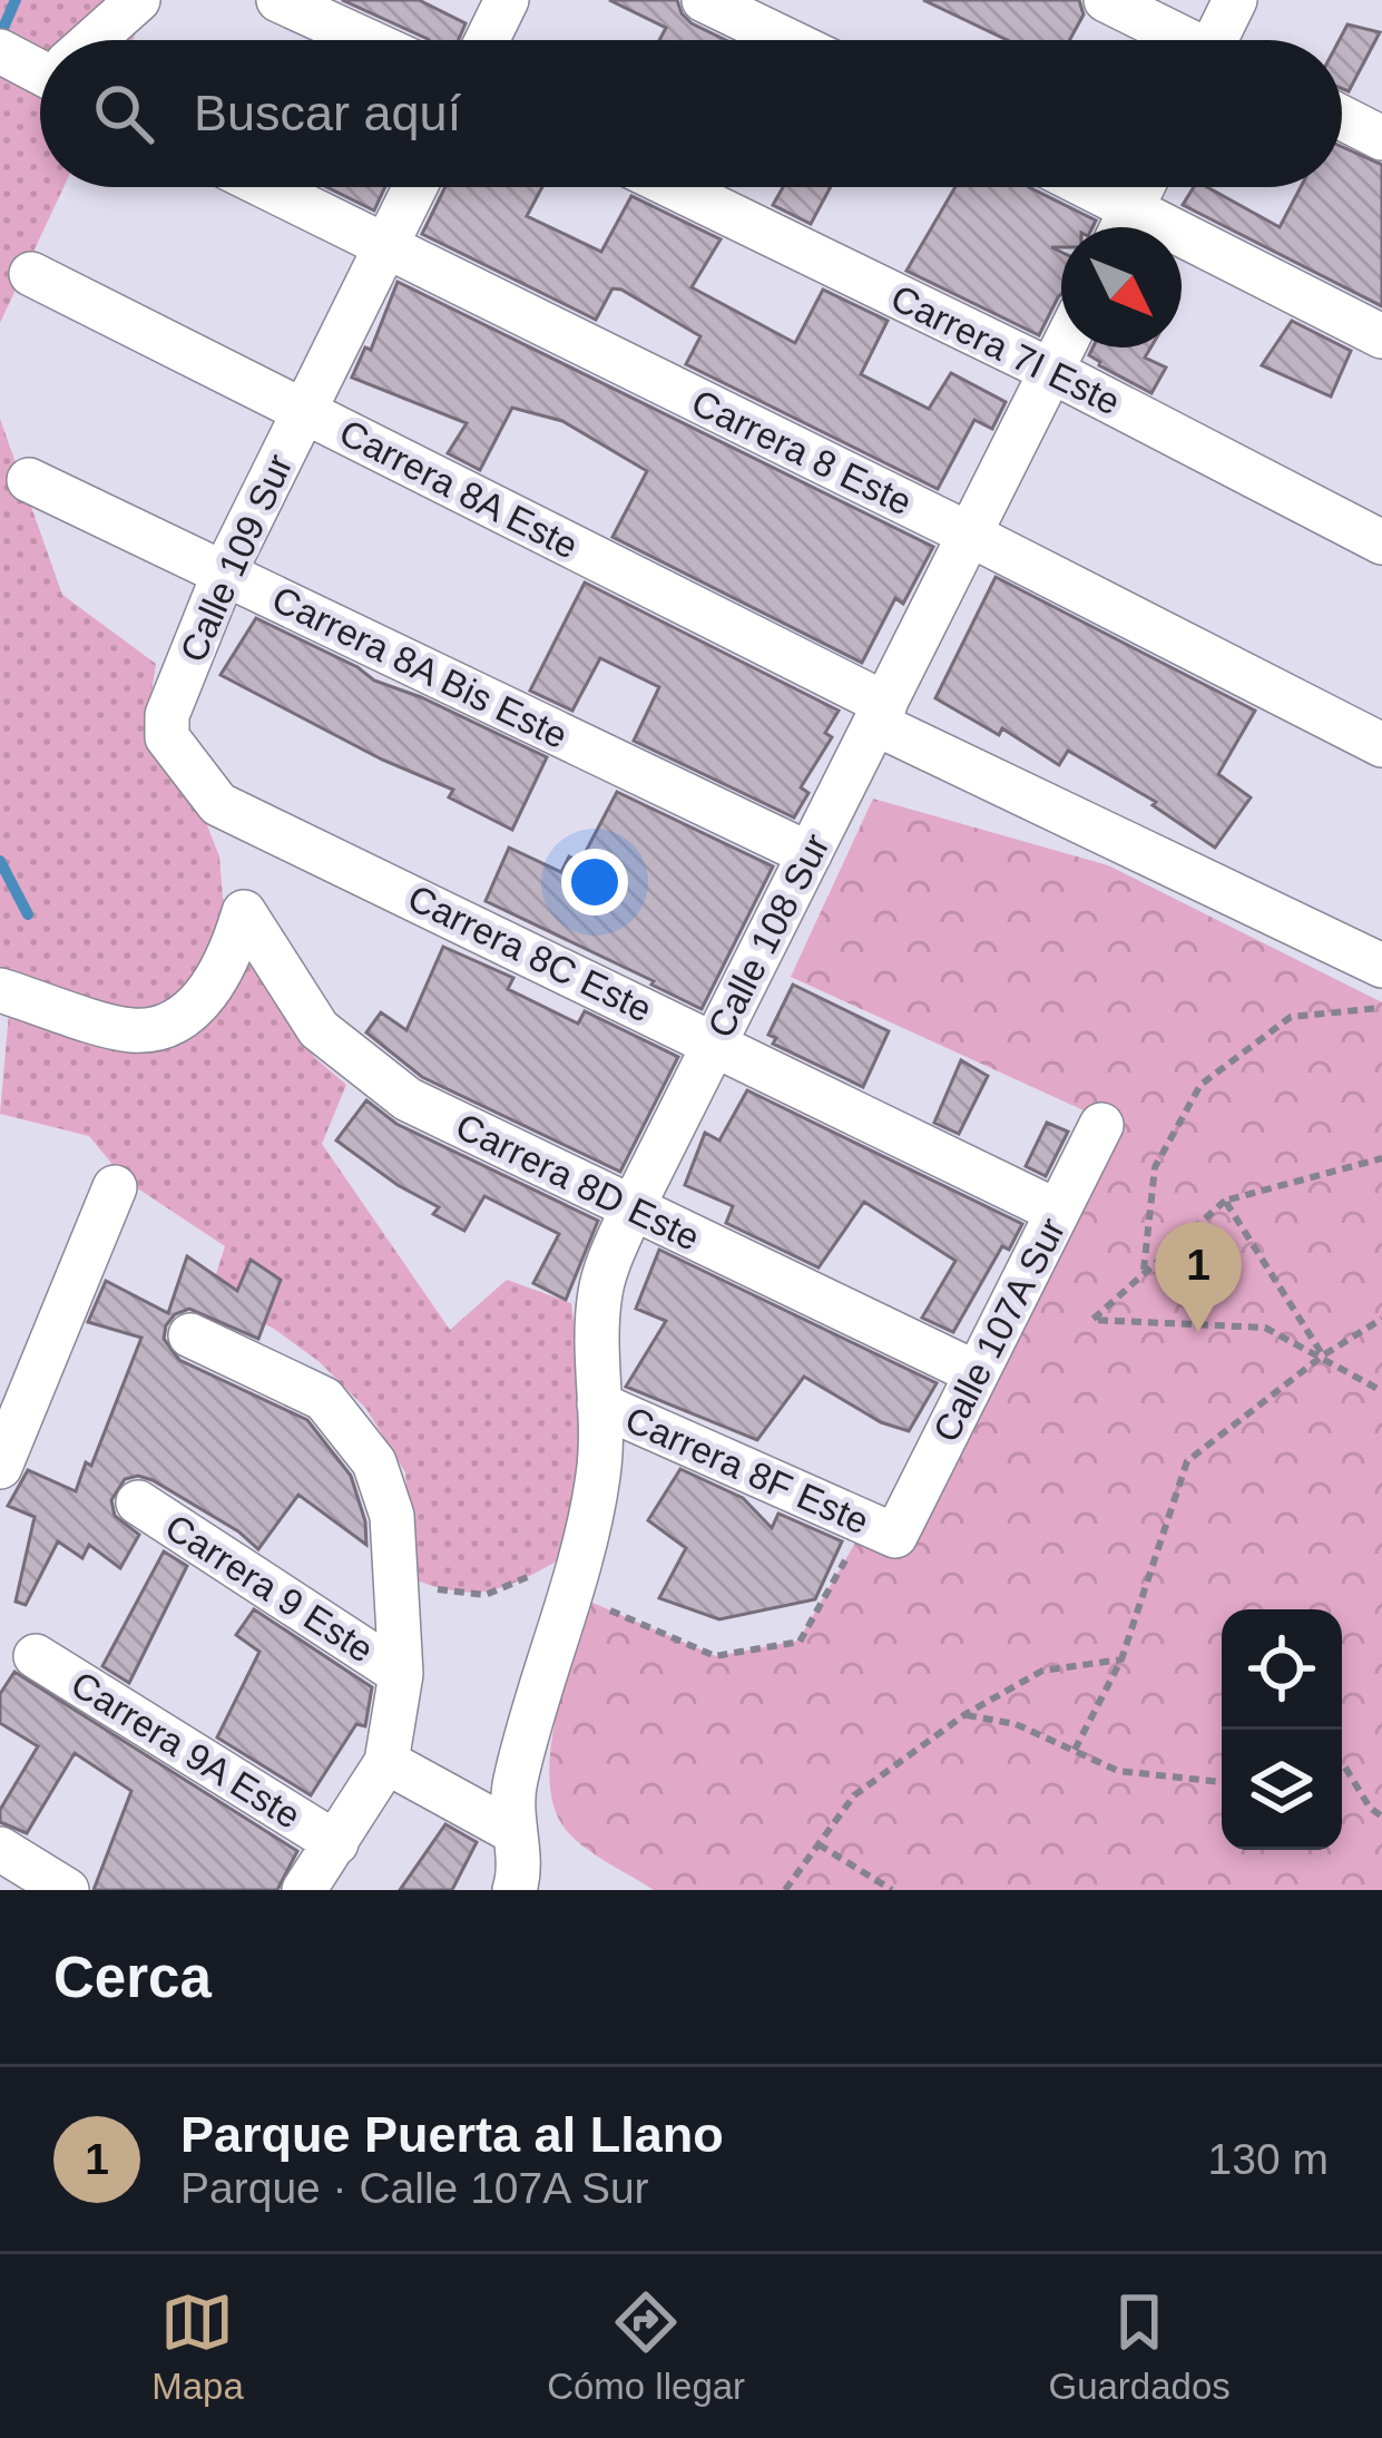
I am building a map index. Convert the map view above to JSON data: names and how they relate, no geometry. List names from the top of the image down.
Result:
{
  "streets": {
    "street": [
      "Carrera 7I Este",
      "Carrera 8 Este",
      "Carrera 8A Este",
      "Calle 109 Sur",
      "Carrera 8A Bis Este",
      "Calle 108 Sur",
      "Carrera 8C Este",
      "Carrera 8D Este",
      "Calle 107A Sur",
      "Carrera 8F Este",
      "Carrera 9 Este",
      "Carrera 9A Este"
    ]
  },
  "crossings": [
    ["Carrera 7I Este", "Calle 108 Sur"],
    ["Carrera 8 Este", "Calle 109 Sur"],
    ["Carrera 8 Este", "Calle 108 Sur"],
    ["Carrera 8A Este", "Calle 109 Sur"],
    ["Carrera 8A Este", "Calle 108 Sur"],
    ["Calle 109 Sur", "Carrera 8A Bis Este"],
    ["Calle 109 Sur", "Carrera 8C Este"],
    ["Carrera 8A Bis Este", "Calle 108 Sur"],
    ["Calle 108 Sur", "Carrera 8C Este"],
    ["Calle 108 Sur", "Carrera 8D Este"],
    ["Calle 108 Sur", "Carrera 8F Este"],
    ["Carrera 8C Este", "Calle 107A Sur"],
    ["Carrera 8D Este", "Calle 107A Sur"],
    ["Calle 107A Sur", "Carrera 8F Este"]
  ],
  "north": "bottom right",
  "page": {
    "search": "Buscar aquí",
    "pins": "1",
    "heading": "Cerca",
    "list": [
      {
        "mark": "1",
        "name": "Parque Puerta al Llano",
        "note": "Parque · Calle 107A Sur",
        "value": "130 m"
      }
    ],
    "nav": ["Mapa", "Cómo llegar", "Guardados"]
  }
}
